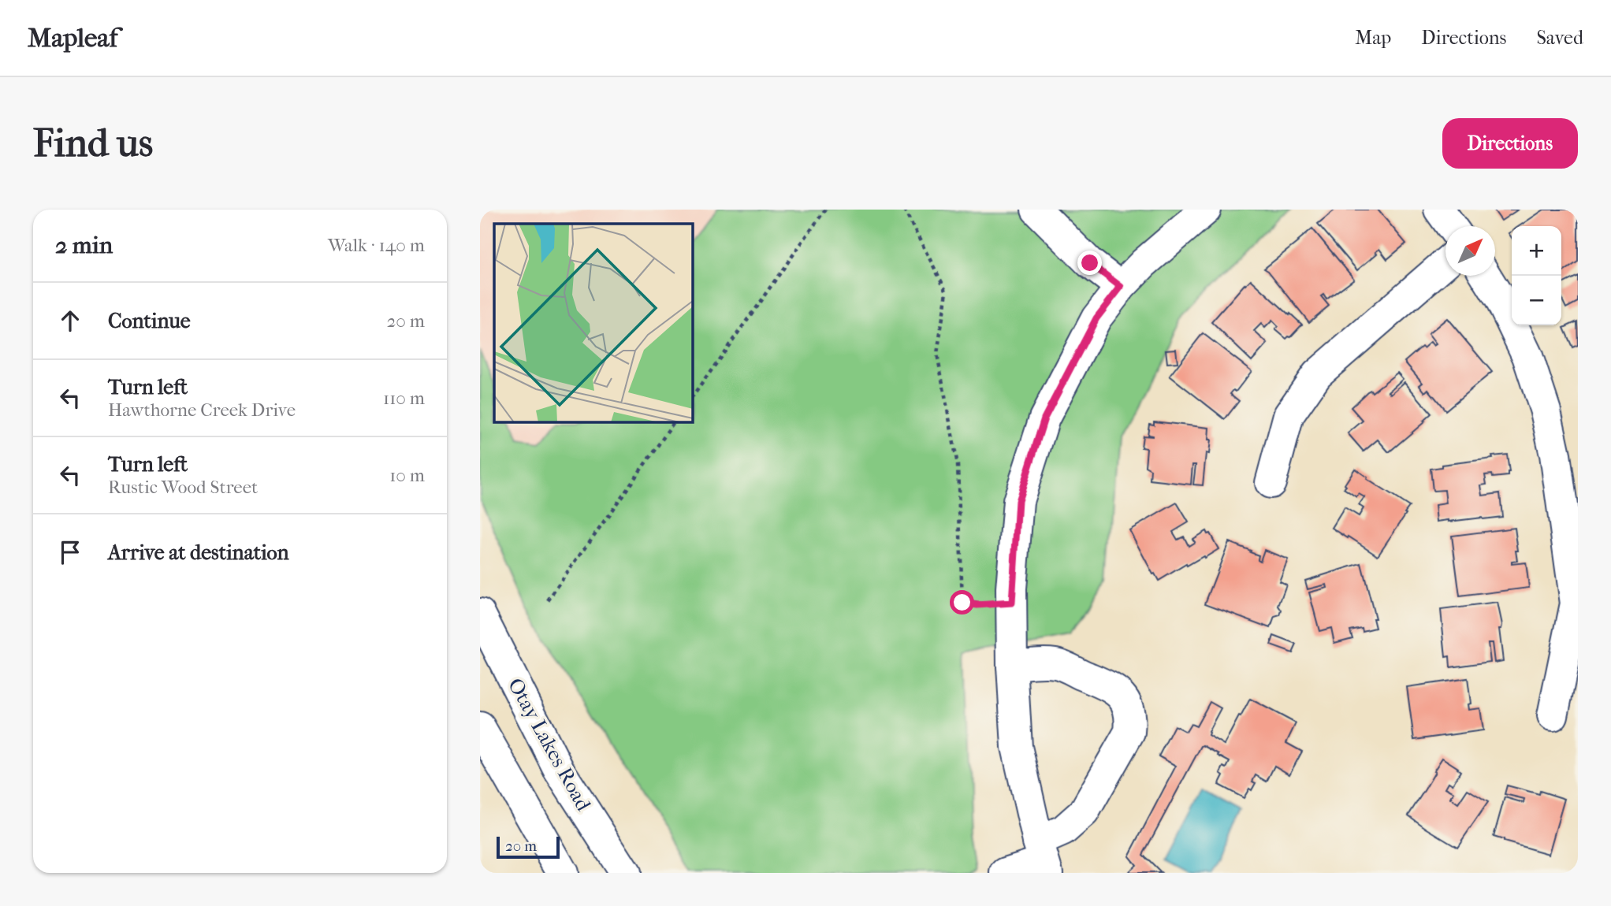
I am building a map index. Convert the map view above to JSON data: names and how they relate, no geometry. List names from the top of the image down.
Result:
{
  "streets": {
    "street": ["Otay Lakes Road"]
  },
  "scale_bar": "20 m",
  "north": "top right",
  "page": {
    "header": "Mapleaf",
    "nav": ["Map", "Directions", "Saved"],
    "buttons": "Directions",
    "title": "Find us",
    "heading": ["2 min", "Walk · 140 m"],
    "map_buttons": ["+", "−"],
    "list": [
      ["Continue", "20 m"],
      ["Turn left", "Hawthorne Creek Drive", "110 m"],
      ["Turn left", "Rustic Wood Street", "10 m"],
      "Arrive at destination"
    ],
    "scale": "20 m"
  }
}
